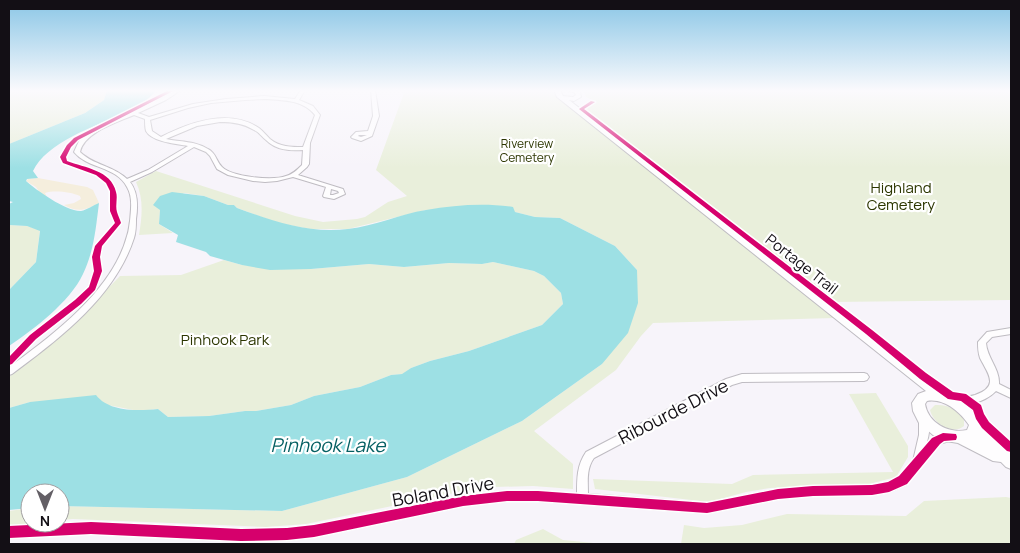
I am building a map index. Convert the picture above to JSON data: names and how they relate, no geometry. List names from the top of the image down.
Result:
{
  "streets": {
    "street": ["Ribourde Drive", "Boland Drive"],
    "cycle path": ["Portage Trail"]
  },
  "crossings": [
    ["Ribourde Drive", "Boland Drive"]
  ],
  "water": ["Pinhook Lake"],
  "parks": ["Riverview Cemetery", "Highland Cemetery", "Pinhook Park"],
  "north": "bottom"
}
